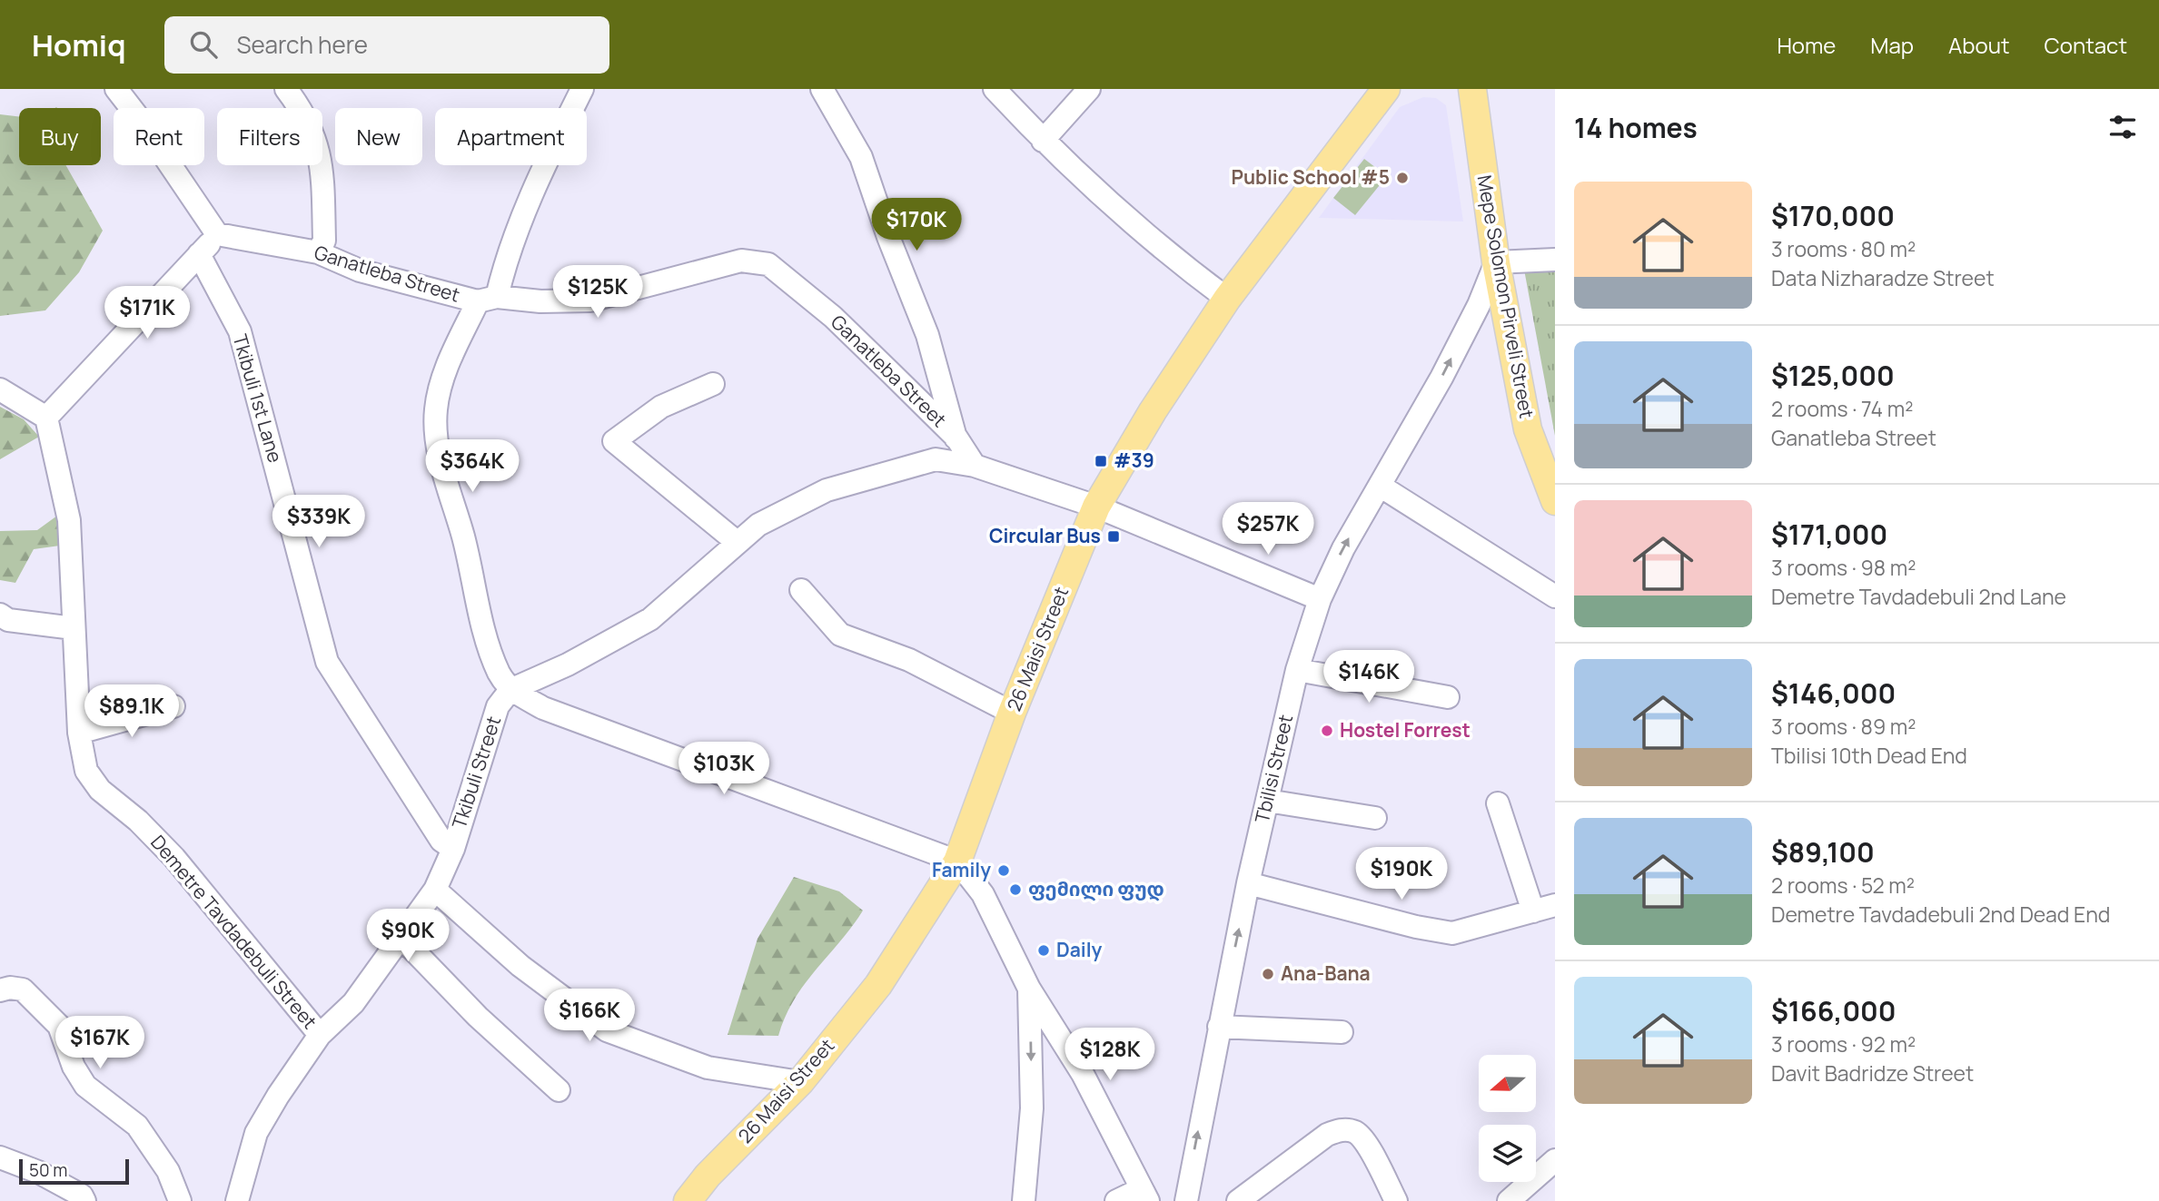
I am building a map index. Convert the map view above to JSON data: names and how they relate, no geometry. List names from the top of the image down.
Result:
{
  "streets": {
    "main road": ["Mepe Solomon Pirveli Street", "26 Maisi Street"],
    "street": [
      "Ganatleba Street",
      "Tkibuli 1st Lane",
      "Tbilisi Street",
      "Tkibuli Street",
      "Demetre Tavdadebuli Street"
    ]
  },
  "crossings": [
    ["Mepe Solomon Pirveli Street", "Tbilisi Street"],
    ["Tkibuli 1st Lane", "Tkibuli Street"],
    ["Tkibuli Street", "Demetre Tavdadebuli Street"]
  ],
  "one_way": ["Tbilisi Street"],
  "places": {
    "other": [
      "Public School #5",
      "Hostel Forrest",
      "Family",
      "ფემილი ფუდ",
      "Daily",
      "Ana-Bana"
    ],
    "transit": ["#39", "Circular Bus"]
  },
  "scale_bar": "50 m",
  "north": "left",
  "page": {
    "header": "Homiq",
    "search": "Search here",
    "nav": [
      "Home",
      "Map",
      "About",
      "Contact"
    ],
    "heading": "14 homes",
    "chip": [
      "Buy",
      "Rent",
      "Filters",
      "New",
      "Apartment"
    ],
    "list": [
      {
        "name": "$170,000",
        "note": "3 rooms · 80 m² · Data Nizharadze Street"
      },
      {
        "name": "$125,000",
        "note": "2 rooms · 74 m² · Ganatleba Street"
      },
      {
        "name": "$171,000",
        "note": "3 rooms · 98 m² · Demetre Tavdadebuli 2nd Lane"
      },
      {
        "name": "$146,000",
        "note": "3 rooms · 89 m² · Tbilisi 10th Dead End"
      },
      {
        "name": "$89,100",
        "note": "2 rooms · 52 m² · Demetre Tavdadebuli 2nd Dead End"
      },
      {
        "name": "$166,000",
        "note": "3 rooms · 92 m² · Davit Badridze Street"
      }
    ],
    "price": [
      "$170K",
      "$125K",
      "$171K",
      "$364K",
      "$339K",
      "$257K",
      "$146K",
      "$89.1K",
      "$103K",
      "$190K",
      "$90K",
      "$166K",
      "$167K",
      "$128K"
    ],
    "scale": "50 m"
  }
}
